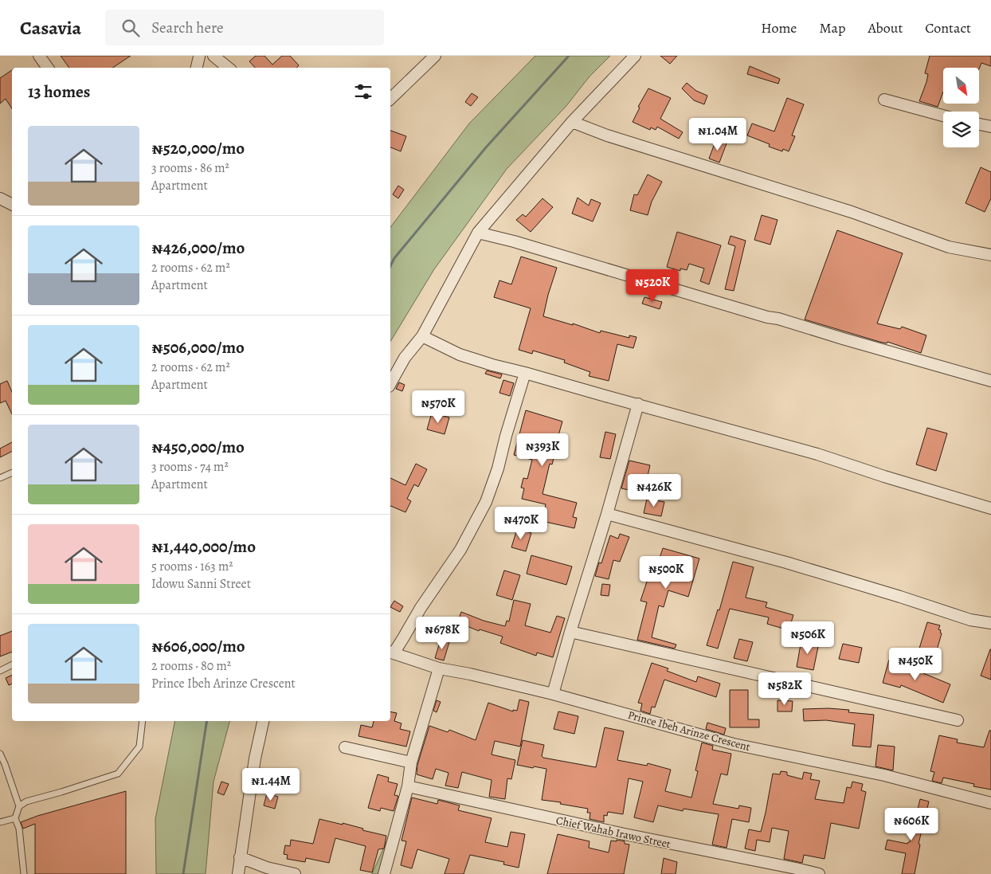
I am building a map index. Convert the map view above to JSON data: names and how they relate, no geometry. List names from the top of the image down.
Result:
{
  "streets": {
    "street": ["Prince Ibeh Arinze Crescent", "Chief Wahab Irawo Street"]
  },
  "north": "bottom right",
  "page": {
    "header": "Casavia",
    "search": "Search here",
    "nav": [
      "Home",
      "Map",
      "About",
      "Contact"
    ],
    "heading": "13 homes",
    "list": [
      {
        "name": "₦520,000/mo",
        "note": "3 rooms · 86 m² · Apartment"
      },
      {
        "name": "₦426,000/mo",
        "note": "2 rooms · 62 m² · Apartment"
      },
      {
        "name": "₦506,000/mo",
        "note": "2 rooms · 62 m² · Apartment"
      },
      {
        "name": "₦450,000/mo",
        "note": "3 rooms · 74 m² · Apartment"
      },
      {
        "name": "₦1,440,000/mo",
        "note": "5 rooms · 163 m² · Idowu Sanni Street"
      },
      {
        "name": "₦606,000/mo",
        "note": "2 rooms · 80 m² · Prince Ibeh Arinze Crescent"
      }
    ],
    "price": [
      "₦1.04M",
      "₦520K",
      "₦570K",
      "₦393K",
      "₦426K",
      "₦470K",
      "₦500K",
      "₦678K",
      "₦506K",
      "₦450K",
      "₦582K",
      "₦1.44M",
      "₦606K"
    ]
  }
}
